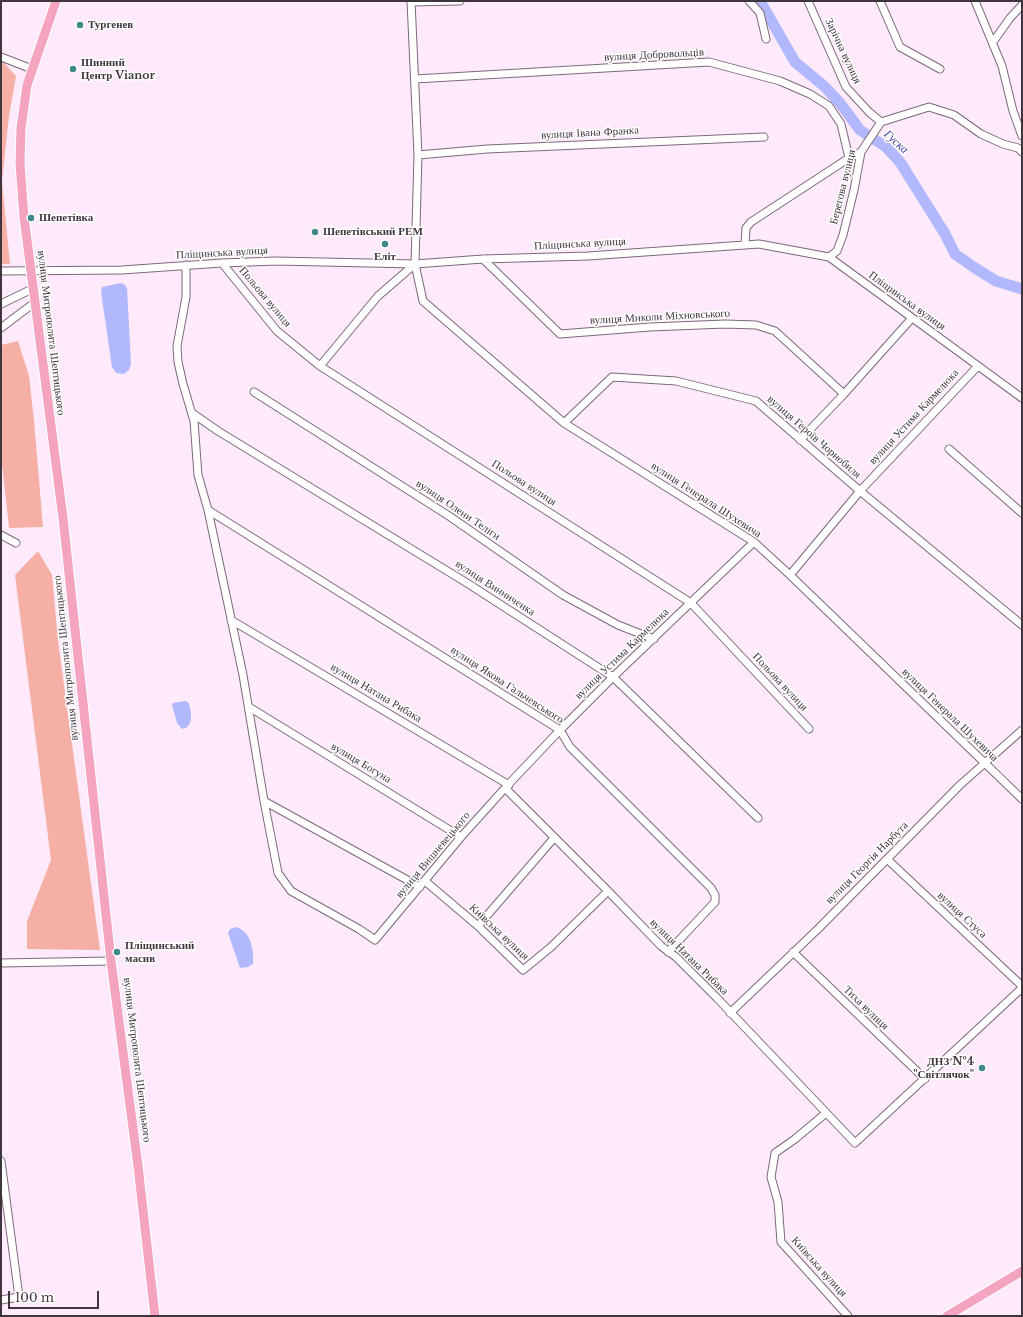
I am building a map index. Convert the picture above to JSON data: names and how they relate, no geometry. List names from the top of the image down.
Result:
{
  "streets": {
    "main road": ["вулиця Митрополита Шептицького"],
    "street": [
      "Зарічна вулиця",
      "вулиця Добровольців",
      "вулиця Івана Франка",
      "Берегова вулиця",
      "Пліщинська вулиця",
      "Польова вулиця",
      "вулиця Миколи Міхновського",
      "вулиця Устима Кармелюка",
      "вулиця Героїв Чорнобиля",
      "вулиця Генерала Шухевича",
      "вулиця Олени Теліги",
      "вулиця Винниченка",
      "вулиця Якова Гальчевського",
      "вулиця Натана Рибака",
      "вулиця Богуна",
      "вулиця Вишневецького",
      "вулиця Георгія Нарбута",
      "вулиця Стуса",
      "Київська вулиця",
      "Тиха вулиця"
    ]
  },
  "crossings": [
    ["Зарічна вулиця", "Берегова вулиця"],
    ["Берегова вулиця", "Пліщинська вулиця"],
    ["Пліщинська вулиця", "Польова вулиця"],
    ["Пліщинська вулиця", "вулиця Миколи Міхновського"],
    ["Пліщинська вулиця", "вулиця Митрополита Шептицького"],
    ["Пліщинська вулиця", "вулиця Устима Кармелюка"],
    ["Пліщинська вулиця", "вулиця Генерала Шухевича"],
    ["Польова вулиця", "вулиця Устима Кармелюка"],
    ["вулиця Устима Кармелюка", "вулиця Героїв Чорнобиля"],
    ["вулиця Устима Кармелюка", "вулиця Генерала Шухевича"],
    ["вулиця Устима Кармелюка", "вулиця Олени Теліги"],
    ["вулиця Устима Кармелюка", "вулиця Винниченка"],
    ["вулиця Устима Кармелюка", "вулиця Якова Гальчевського"],
    ["вулиця Устима Кармелюка", "вулиця Натана Рибака"],
    ["вулиця Устима Кармелюка", "вулиця Вишневецького"],
    ["вулиця Героїв Чорнобиля", "вулиця Генерала Шухевича"],
    ["вулиця Генерала Шухевича", "вулиця Георгія Нарбута"],
    ["вулиця Якова Гальчевського", "вулиця Натана Рибака"],
    ["вулиця Натана Рибака", "вулиця Вишневецького"],
    ["вулиця Натана Рибака", "вулиця Георгія Нарбута"],
    ["вулиця Натана Рибака", "Київська вулиця"],
    ["вулиця Натана Рибака", "Тиха вулиця"],
    ["вулиця Богуна", "вулиця Вишневецького"],
    ["вулиця Вишневецького", "Київська вулиця"],
    ["вулиця Георгія Нарбута", "вулиця Стуса"],
    ["вулиця Георгія Нарбута", "Тиха вулиця"]
  ],
  "water": ["Гуска"],
  "places": [
    "Тургенев",
    "Шинний Центр Vianor",
    "Шепетівка",
    "Шепетівський РЕМ",
    "Еліт",
    "Пліщинський масив",
    "ДНЗ №4 \"Світлячок\""
  ],
  "scale_bar": "100 m"
}
